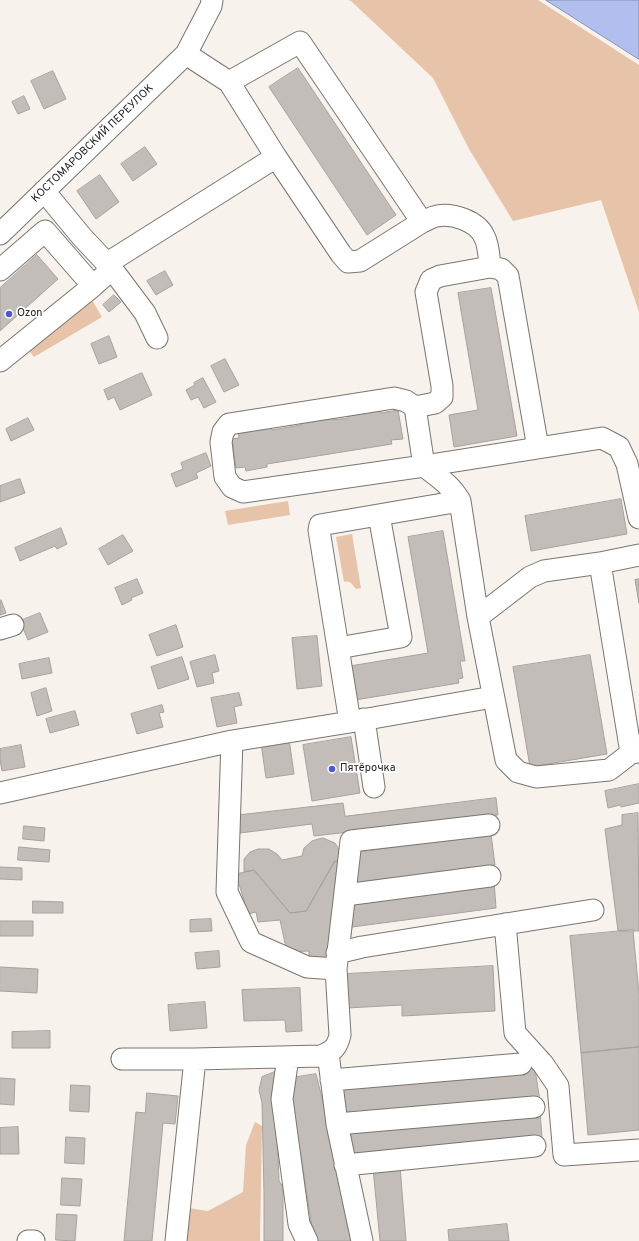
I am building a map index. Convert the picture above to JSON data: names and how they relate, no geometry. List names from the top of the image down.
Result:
{
  "streets": {
    "street": ["КОСТОМАРОВСКИЙ ПЕРЕУЛОК"]
  },
  "places": ["Ozon", "Пятёрочка"]
}
